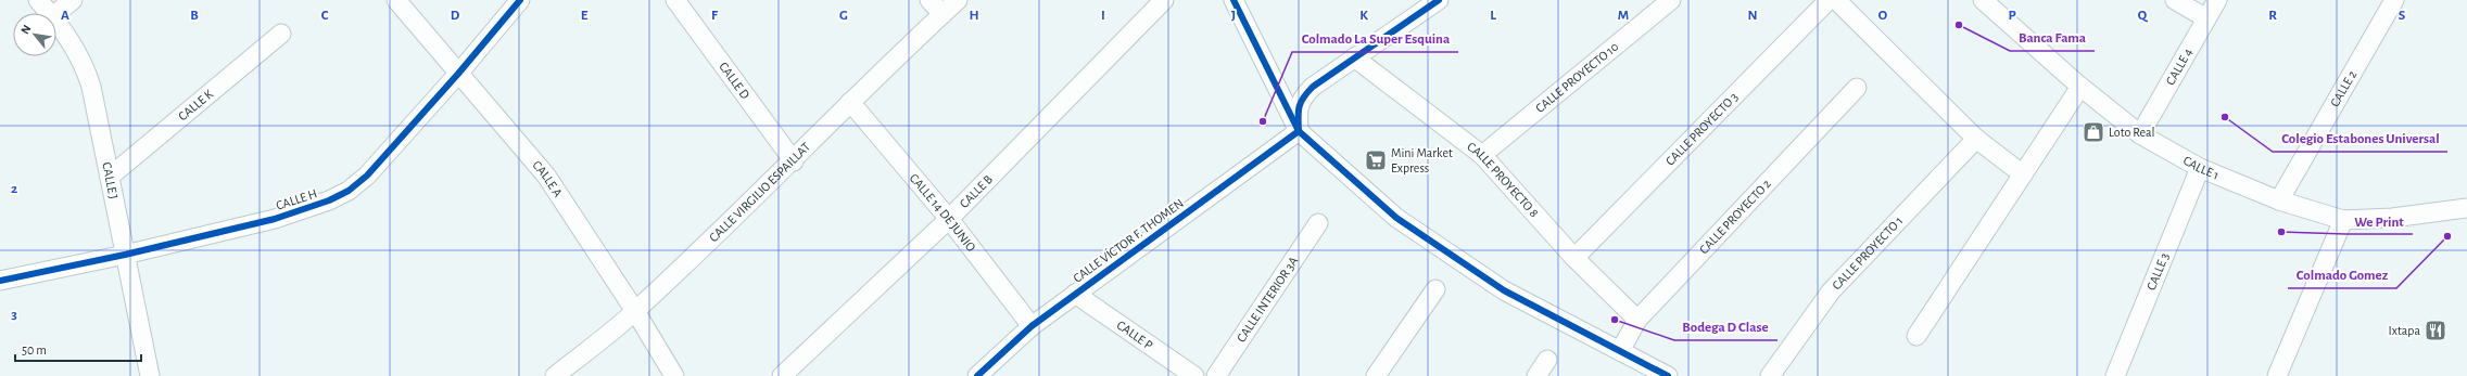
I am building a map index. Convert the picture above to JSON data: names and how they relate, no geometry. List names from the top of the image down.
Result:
{
  "streets": {
    "street": [
      "CALLE 4",
      "CALLE PROYECTO 10",
      "CALLE D",
      "CALLE 2",
      "CALLE K",
      "CALLE PROYECTO 3",
      "CALLE 1",
      "CALLE A",
      "CALLE J",
      "CALLE PROYECTO 8",
      "CALLE VIRGILIO ESPAILLAT",
      "CALLE B",
      "CALLE H",
      "CALLE 14 DE JUNIO",
      "CALLE PROYECTO 2",
      "CALLE VÍCTOR F. THOMEN",
      "CALLE PROYECTO 1",
      "CALLE 3",
      "CALLE INTERIOR 3A",
      "CALLE P"
    ]
  },
  "crossings": [
    ["CALLE 4", "CALLE 1"],
    ["CALLE PROYECTO 10", "CALLE PROYECTO 8"],
    ["CALLE D", "CALLE VIRGILIO ESPAILLAT"],
    ["CALLE 2", "CALLE 1"],
    ["CALLE K", "CALLE J"],
    ["CALLE PROYECTO 3", "CALLE PROYECTO 8"],
    ["CALLE 1", "CALLE 3"],
    ["CALLE A", "CALLE VIRGILIO ESPAILLAT"],
    ["CALLE A", "CALLE H"],
    ["CALLE J", "CALLE H"],
    ["CALLE PROYECTO 8", "CALLE PROYECTO 2"],
    ["CALLE VIRGILIO ESPAILLAT", "CALLE 14 DE JUNIO"],
    ["CALLE B", "CALLE 14 DE JUNIO"],
    ["CALLE 14 DE JUNIO", "CALLE VÍCTOR F. THOMEN"],
    ["CALLE VÍCTOR F. THOMEN", "CALLE P"]
  ],
  "places": {
    "other": [
      "Banca Fama",
      "Colegio Estabones Universal",
      "Colmado La Super Esquina",
      "We Print",
      "Colmado Gomez",
      "Bodega D Clase"
    ],
    "shop": ["Loto Real"],
    "supermarket": ["Mini Market Express"],
    "restaurant": ["Ixtapa"]
  },
  "scale_bar": "50 m",
  "north": "top left",
  "grid": {
    "columns": [
      "A",
      "B",
      "C",
      "D",
      "E",
      "F",
      "G",
      "H",
      "I",
      "J",
      "K",
      "L",
      "M",
      "N",
      "O",
      "P",
      "Q",
      "R",
      "S"
    ],
    "rows": ["2", "3"]
  }
}
